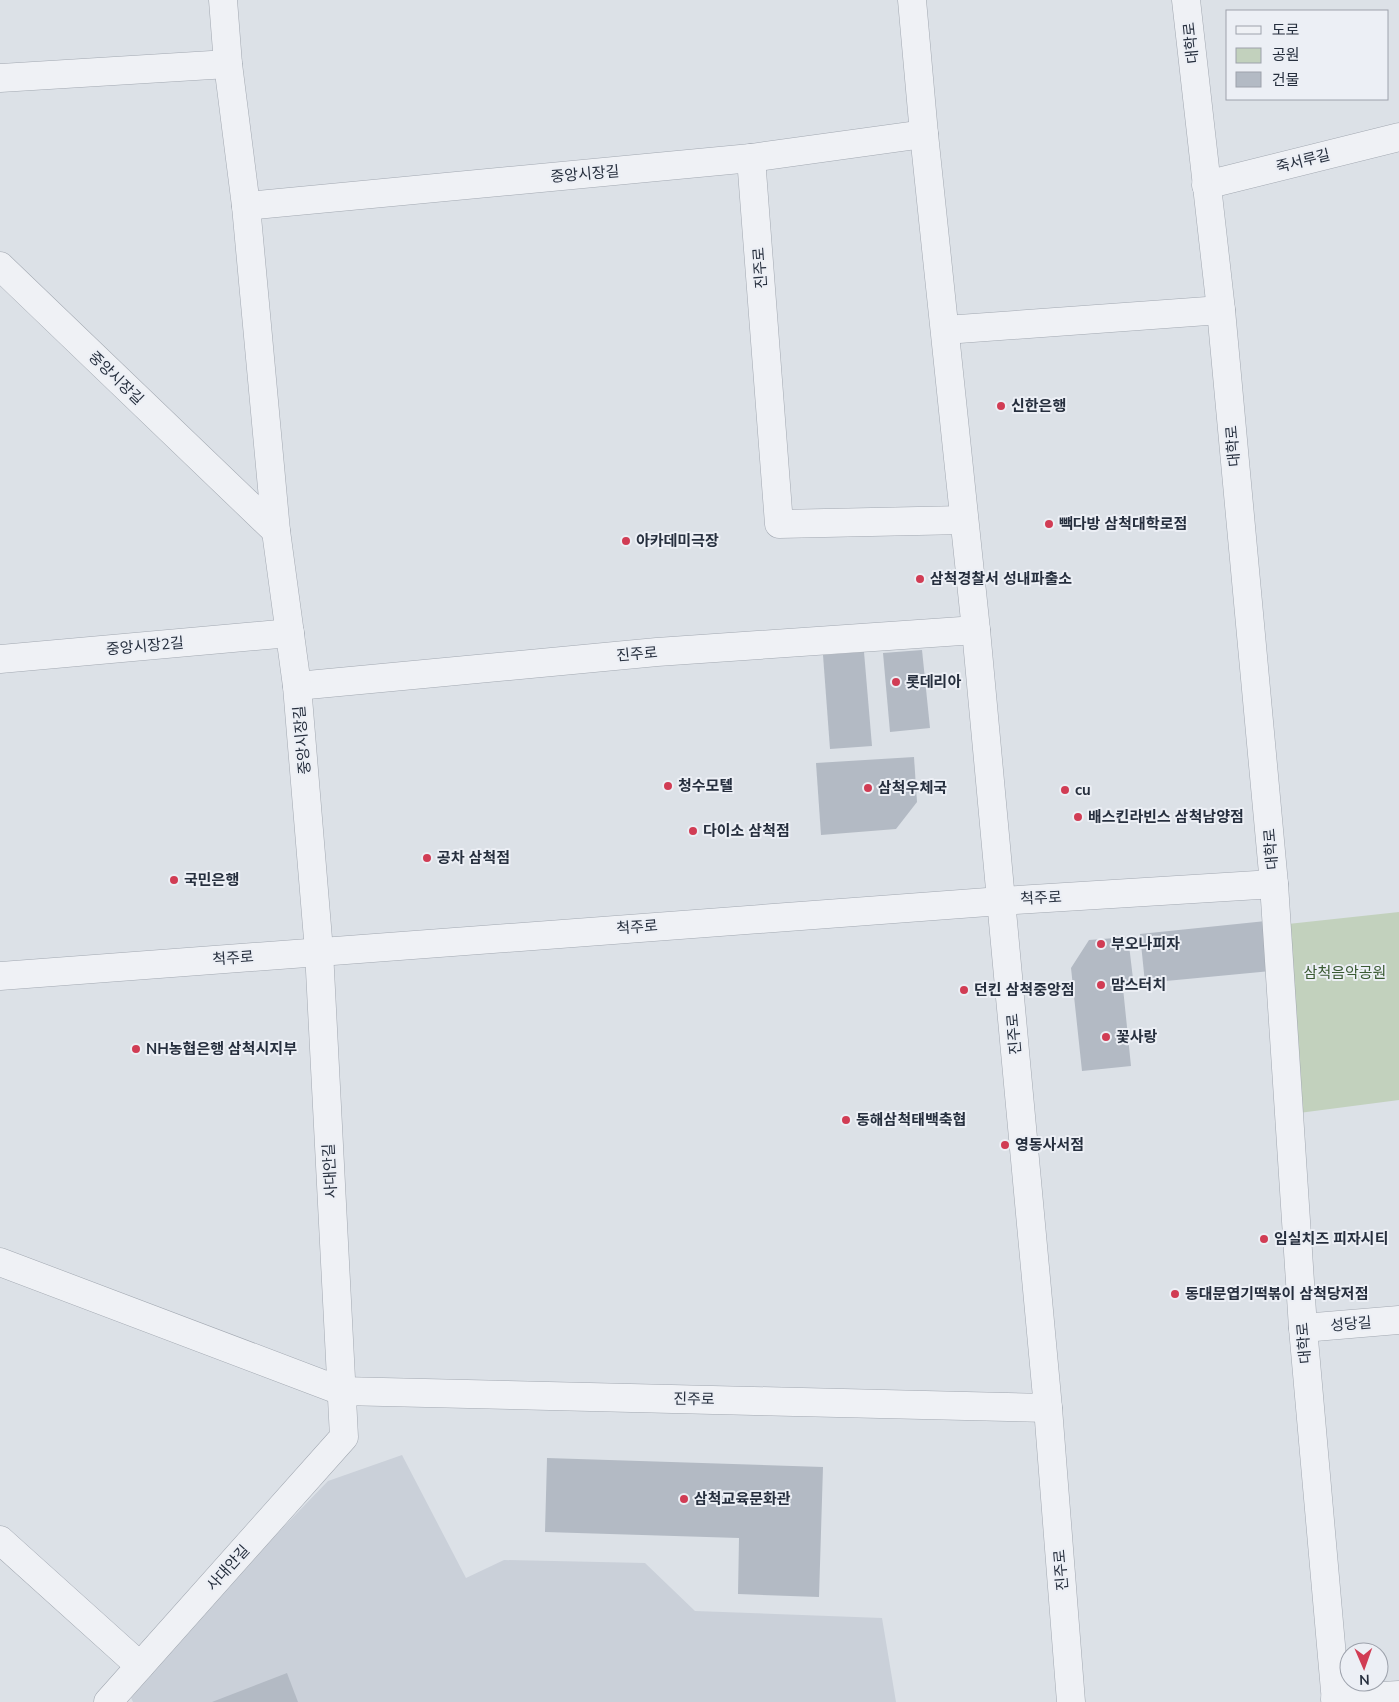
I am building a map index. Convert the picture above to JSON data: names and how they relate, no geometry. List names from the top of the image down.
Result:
{
  "streets": {
    "street": [
      "대학로",
      "죽서루길",
      "중앙시장길",
      "진주로",
      "중앙시장2길",
      "척주로",
      "사대안길",
      "성당길"
    ]
  },
  "crossings": [
    ["대학로", "죽서루길"],
    ["대학로", "척주로"],
    ["대학로", "성당길"],
    ["중앙시장길", "진주로"],
    ["중앙시장길", "중앙시장2길"],
    ["중앙시장길", "척주로"],
    ["중앙시장길", "사대안길"],
    ["진주로", "척주로"],
    ["진주로", "사대안길"],
    ["척주로", "사대안길"]
  ],
  "parks": ["삼척음악공원"],
  "places": [
    "신한은행",
    "빽다방 삼척대학로점",
    "아카데미극장",
    "삼척경찰서 성내파출소",
    "롯데리아",
    "청수모텔",
    "삼척우체국",
    "cu",
    "배스킨라빈스 삼척남양점",
    "다이소 삼척점",
    "공차 삼척점",
    "국민은행",
    "부오나피자",
    "맘스터치",
    "던킨 삼척중앙점",
    "꽃사랑",
    "NH농협은행 삼척시지부",
    "동해삼척태백축협",
    "영동사서점",
    "임실치즈 피자시티",
    "동대문엽기떡볶이 삼척당저점",
    "삼척교육문화관"
  ],
  "legend": ["도로", "공원", "건물"],
  "north": "bottom"
}
